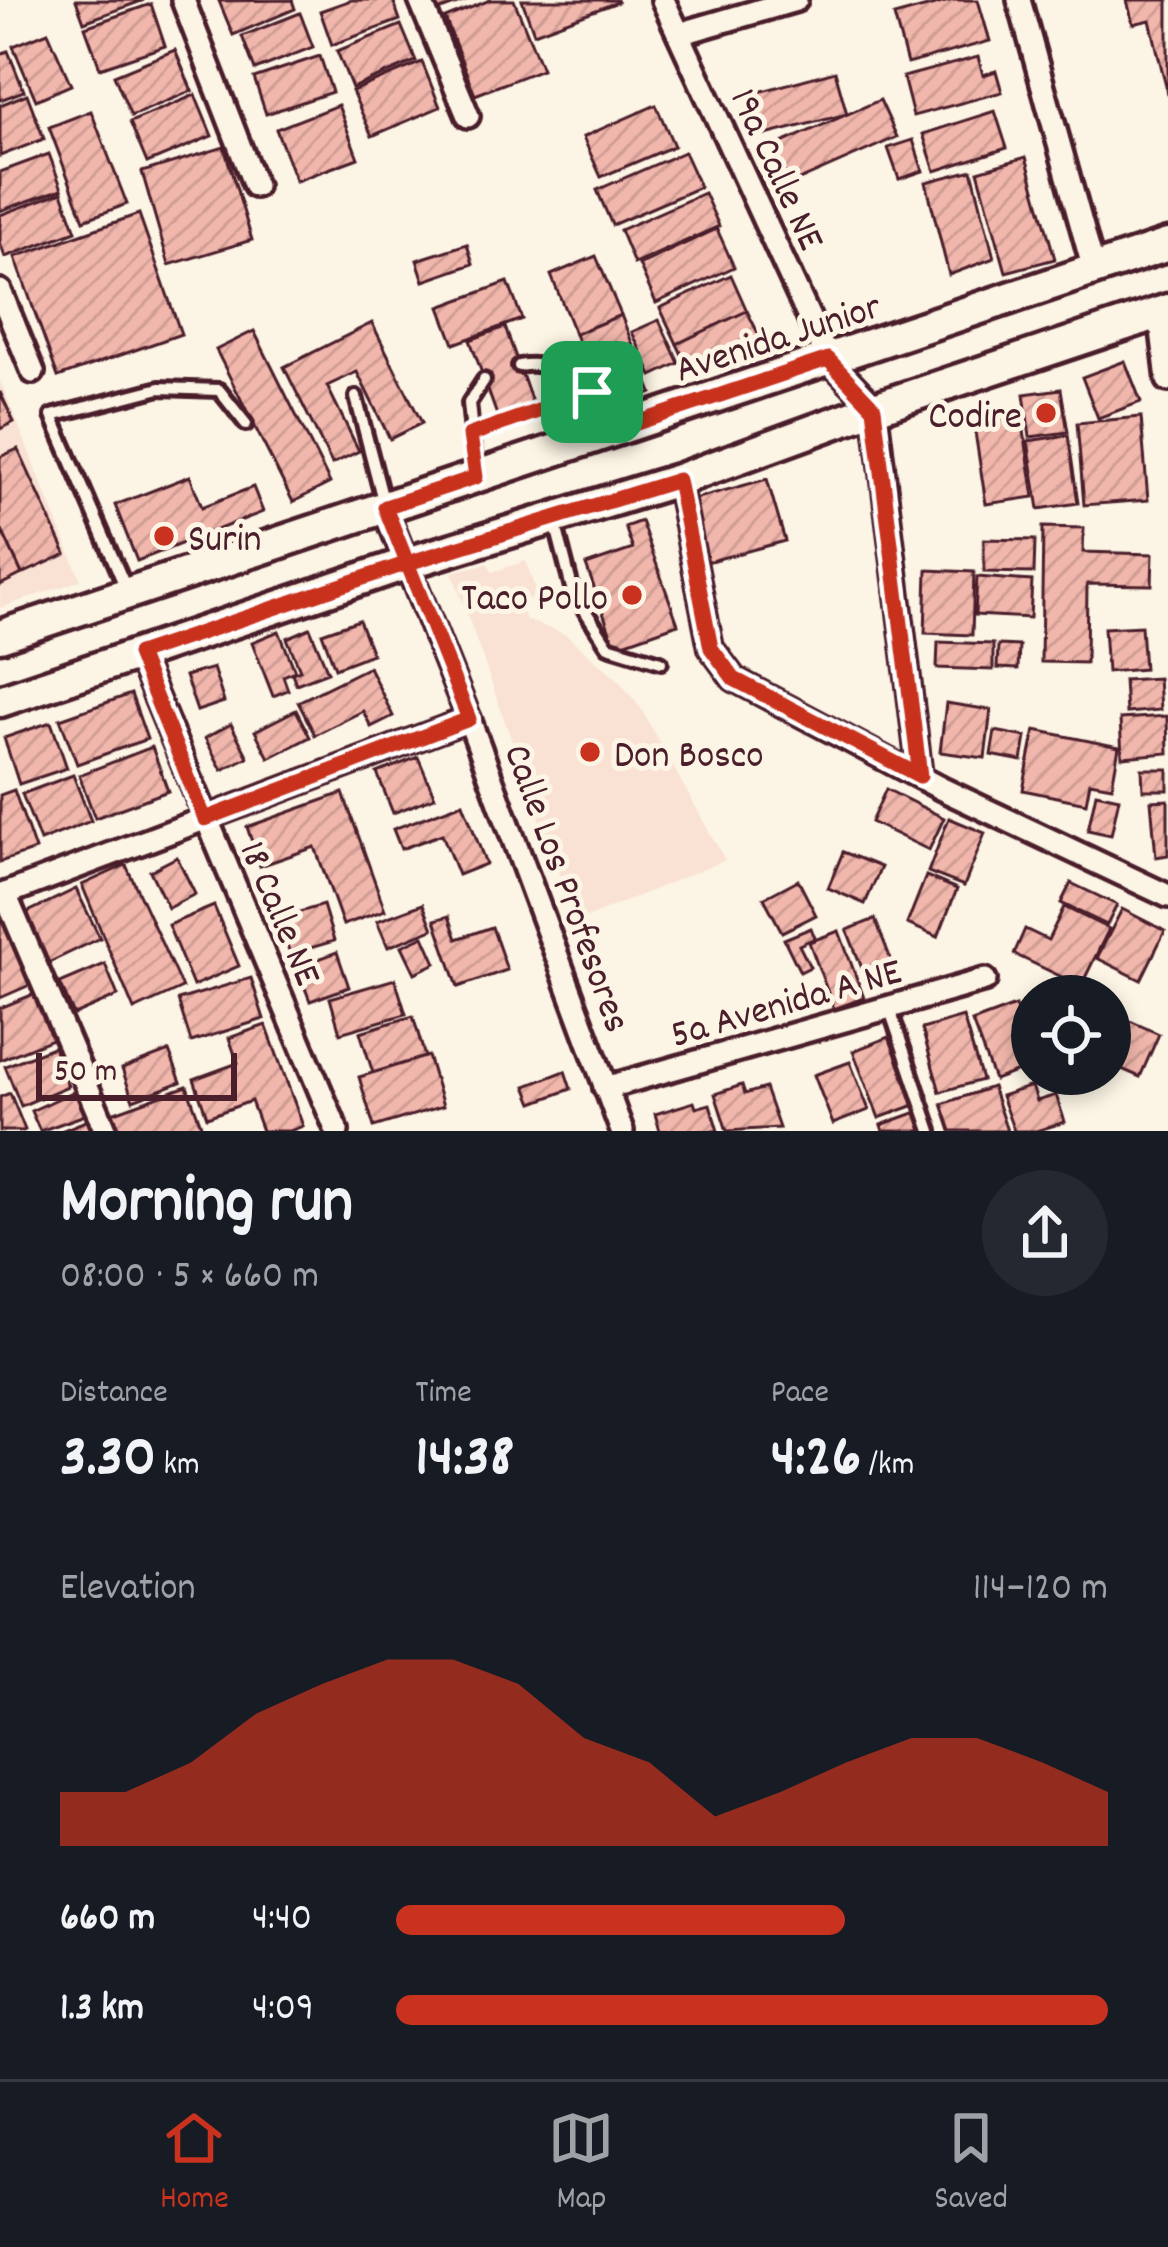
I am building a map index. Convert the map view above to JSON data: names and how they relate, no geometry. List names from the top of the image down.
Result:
{
  "streets": {
    "main road": ["Avenida Junior"],
    "street": [
      "19a Calle NE",
      "Calle Los Profesores",
      "18 Calle NE",
      "5a Avenida A NE"
    ]
  },
  "crossings": [
    ["19a Calle NE", "Avenida Junior"],
    ["Avenida Junior", "Calle Los Profesores"],
    ["Calle Los Profesores", "5a Avenida A NE"]
  ],
  "places": [
    "Codire",
    "Surin",
    "Taco Pollo",
    "Don Bosco"
  ],
  "scale_bar": "50 m",
  "page": {
    "scale": "50 m",
    "heading": ["Morning run", "08:00 · 5 × 660 m"],
    "stats": [
      ["Distance", "3.30 km"],
      ["Time", "14:38"],
      ["Pace", "4:26 /km"]
    ],
    "chart": ["Elevation", "114–120 m"],
    "list": [
      {
        "name": "660 m",
        "note": "4:40"
      },
      {
        "name": "1.3 km",
        "note": "4:09"
      }
    ],
    "tabs": ["Home", "Map", "Saved"]
  }
}
